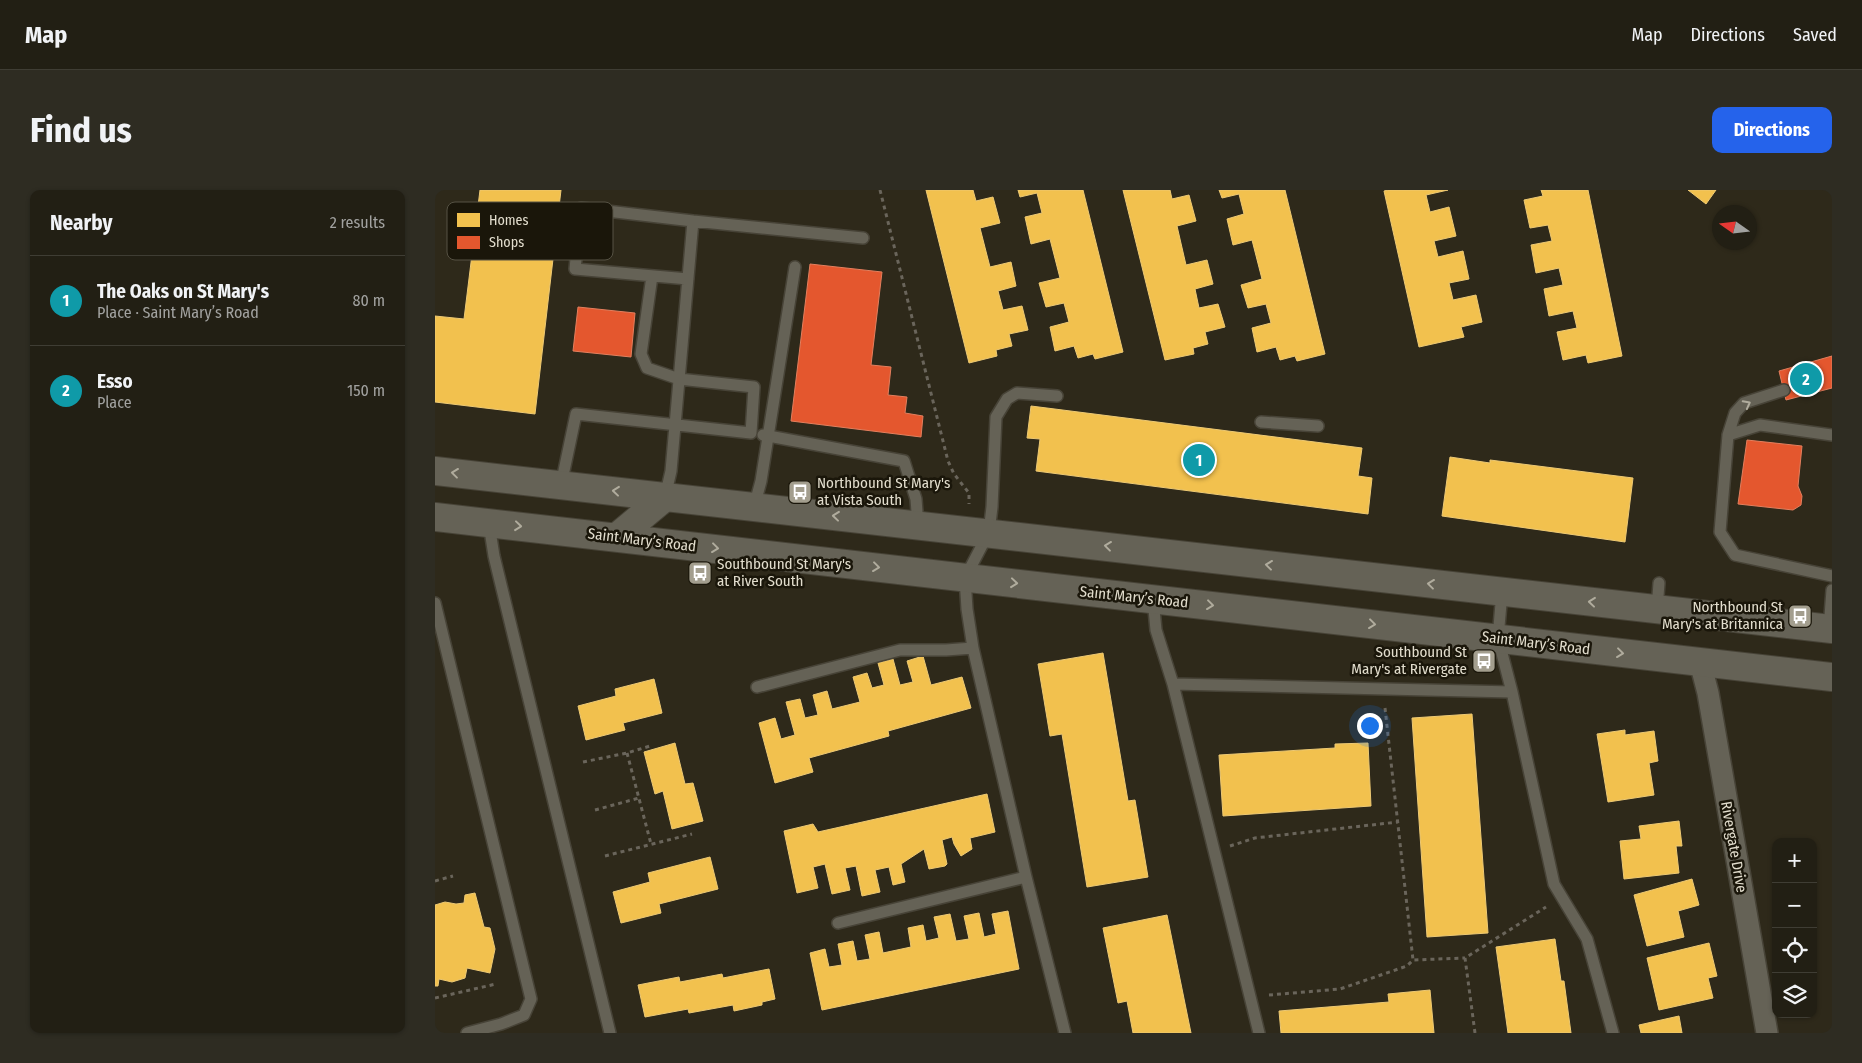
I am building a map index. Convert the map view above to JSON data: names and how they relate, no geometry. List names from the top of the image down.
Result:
{
  "streets": {
    "main road": ["Saint Mary’s Road"],
    "street": ["Rivergate Drive"]
  },
  "crossings": [
    ["Saint Mary’s Road", "Rivergate Drive"]
  ],
  "places": {
    "bus stop": [
      "Northbound St Mary's at Vista South",
      "Southbound St Mary's at River South",
      "Northbound St Mary's at Britannica",
      "Southbound St Mary's at Rivergate"
    ]
  },
  "legend": ["Homes", "Shops"],
  "north": "left",
  "page": {
    "header": "Map",
    "nav": ["Map", "Directions", "Saved"],
    "buttons": "Directions",
    "title": "Find us",
    "heading": ["Nearby", "2 results"],
    "list": [
      {
        "mark": "1",
        "name": "The Oaks on St Mary's",
        "note": "Place · Saint Mary’s Road",
        "value": "80 m"
      },
      {
        "mark": "2",
        "name": "Esso",
        "note": "Place",
        "value": "150 m"
      }
    ],
    "pins": ["2", "1"],
    "map_buttons": ["+", "−"]
  }
}
